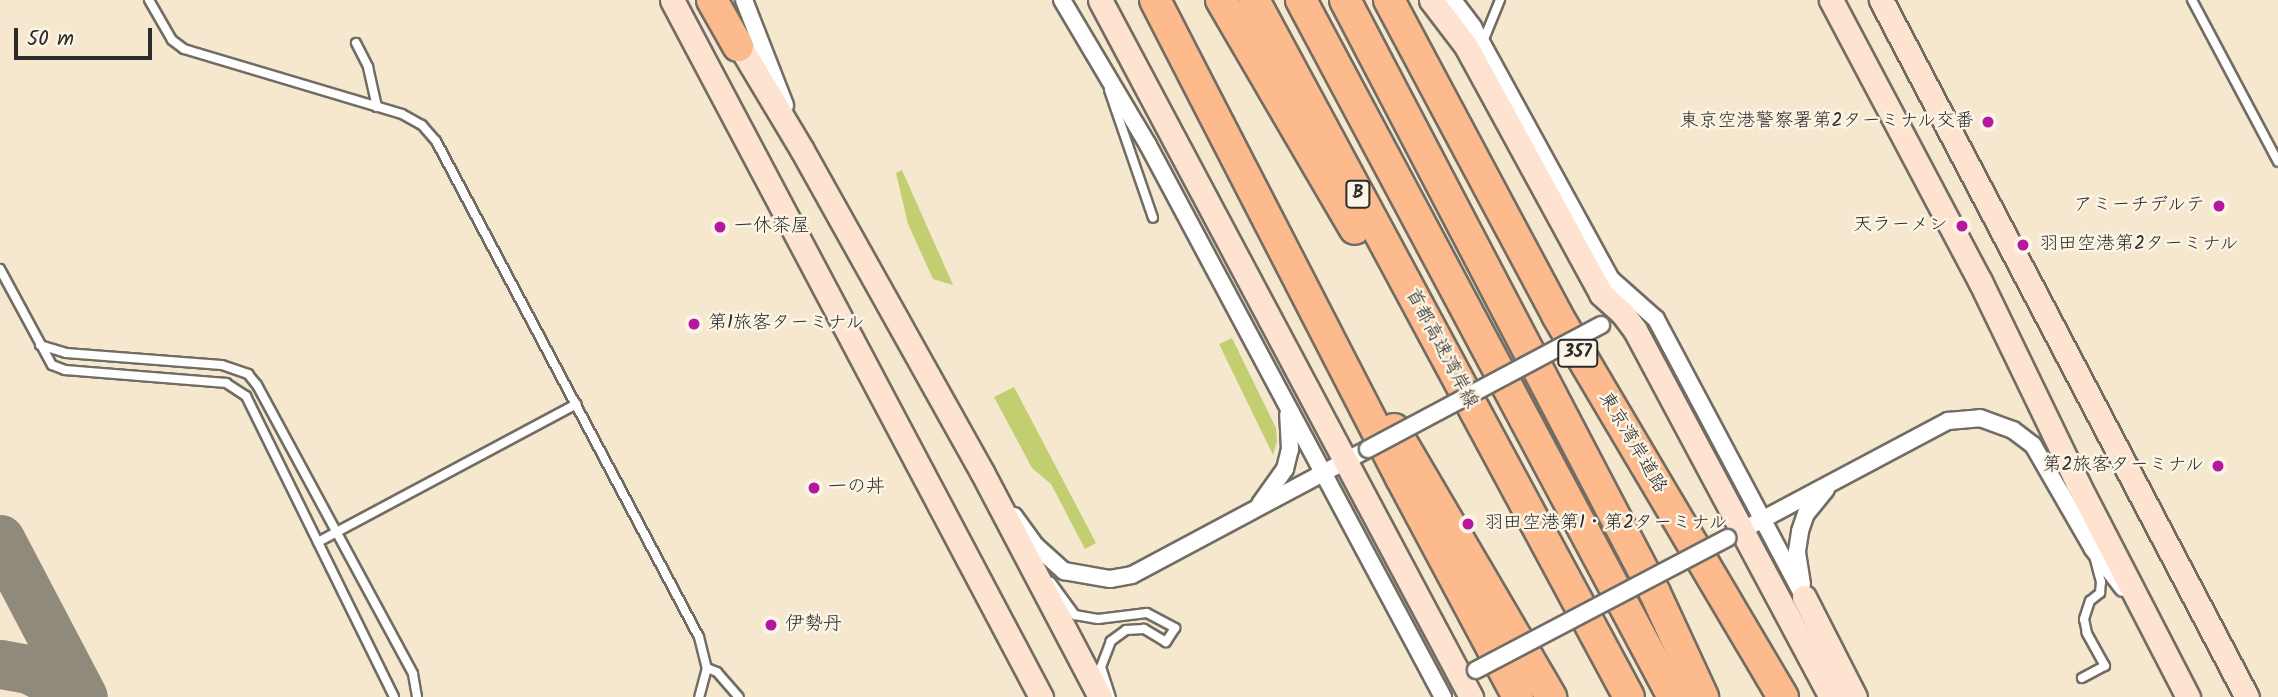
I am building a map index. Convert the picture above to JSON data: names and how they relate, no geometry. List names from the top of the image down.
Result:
{
  "streets": {
    "highway": [
      "B",
      "首都高速湾岸線",
      "357",
      "東京湾岸道路"
    ]
  },
  "places": [
    "東京空港警察署第2ターミナル交番",
    "アミーチデルテ",
    "天ラーメン",
    "一休茶屋",
    "羽田空港第2ターミナル",
    "第1旅客ターミナル",
    "第2旅客ターミナル",
    "一の丼",
    "羽田空港第1・第2ターミナル",
    "伊勢丹"
  ],
  "scale_bar": "50 m"
}
